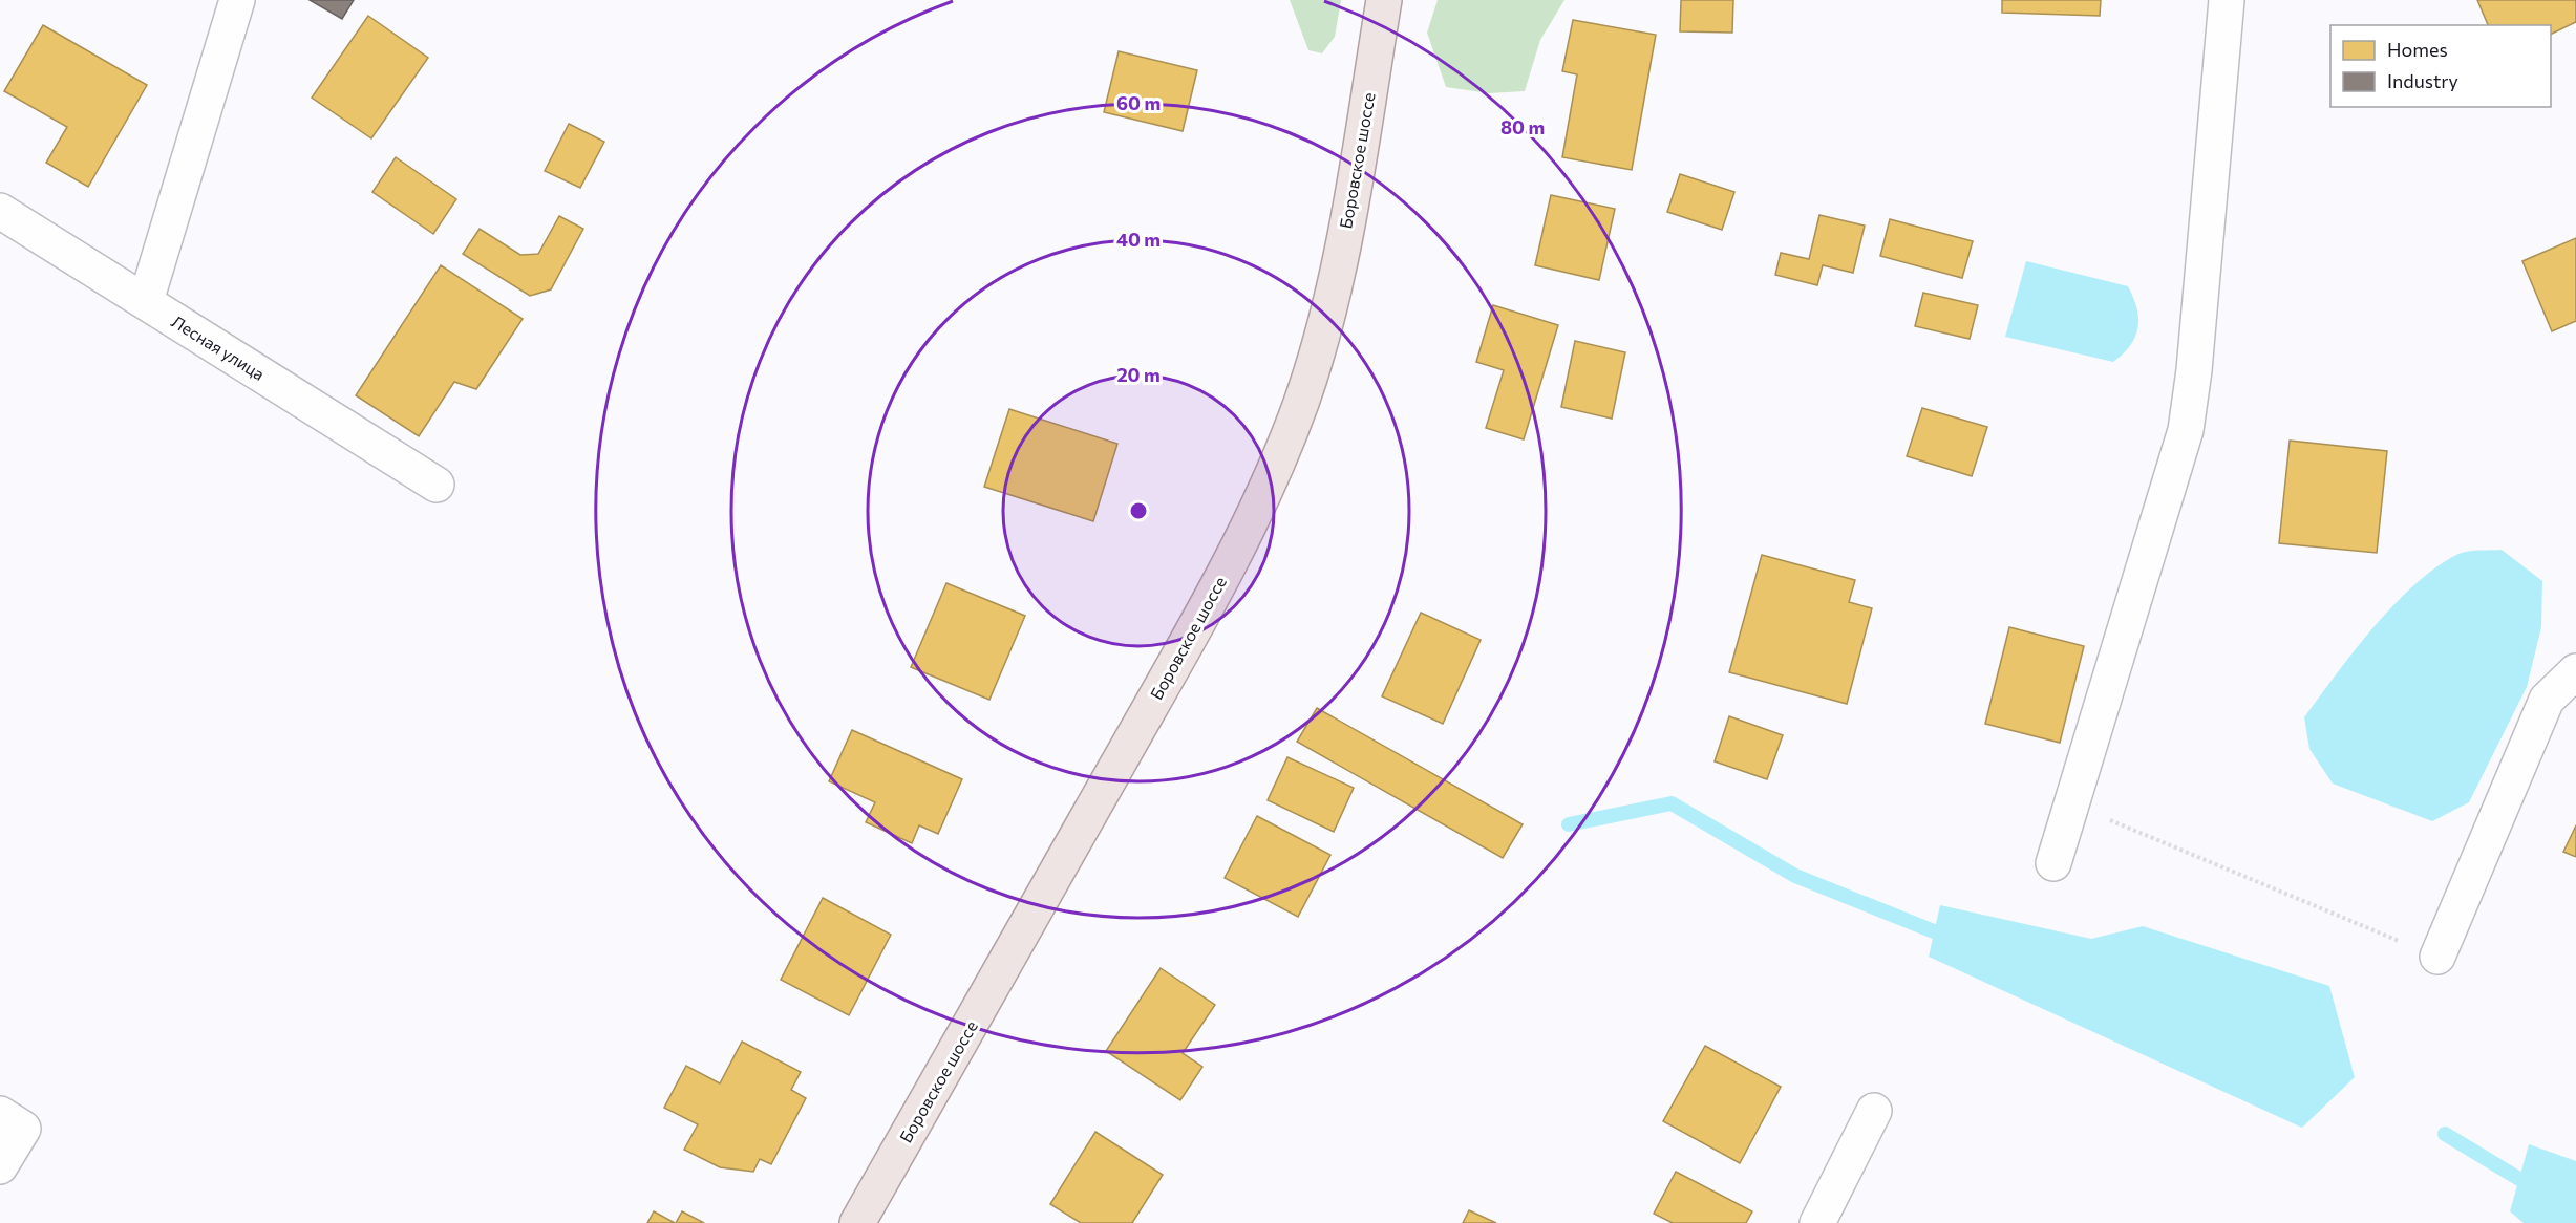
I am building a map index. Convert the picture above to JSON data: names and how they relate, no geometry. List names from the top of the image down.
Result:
{
  "streets": {
    "main road": ["Боровское шоссе"],
    "street": ["Лесная улица"]
  },
  "legend": ["Homes", "Industry"],
  "rings": [
    "60 m",
    "80 m",
    "40 m",
    "20 m"
  ]
}
